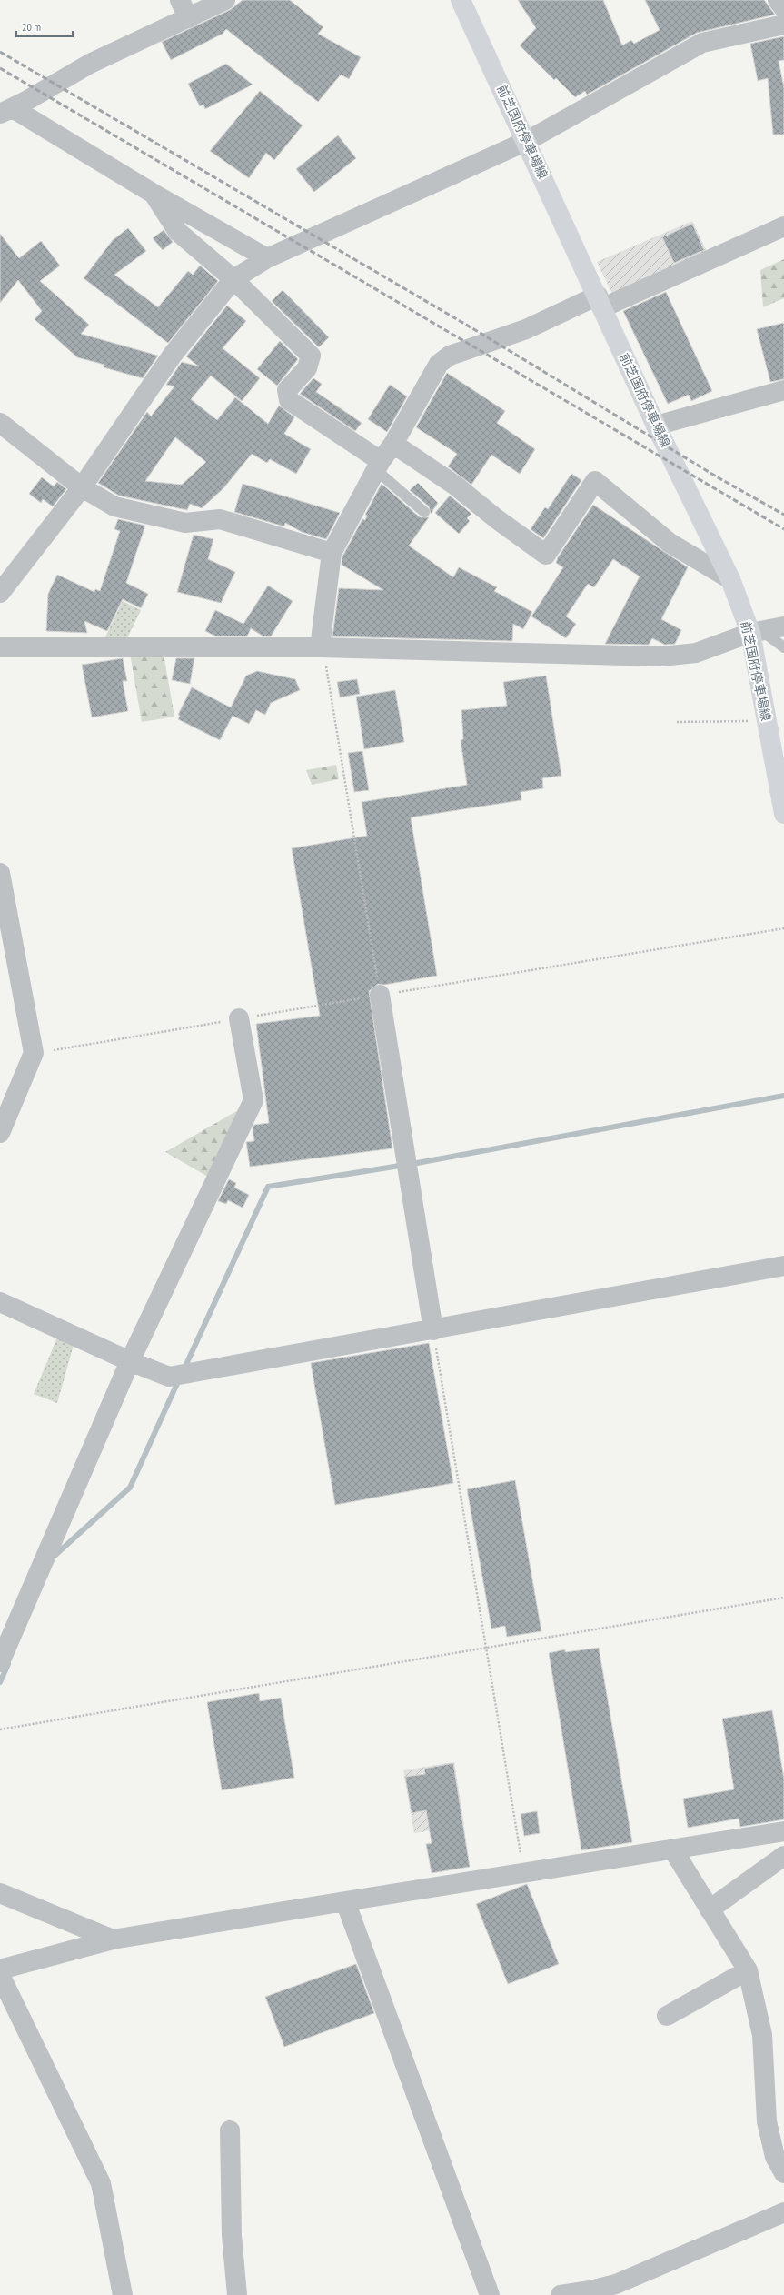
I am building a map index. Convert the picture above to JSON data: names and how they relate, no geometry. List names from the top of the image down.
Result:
{
  "streets": {
    "main road": ["前芝国府停車場線"]
  },
  "scale_bar": "20 m"
}
